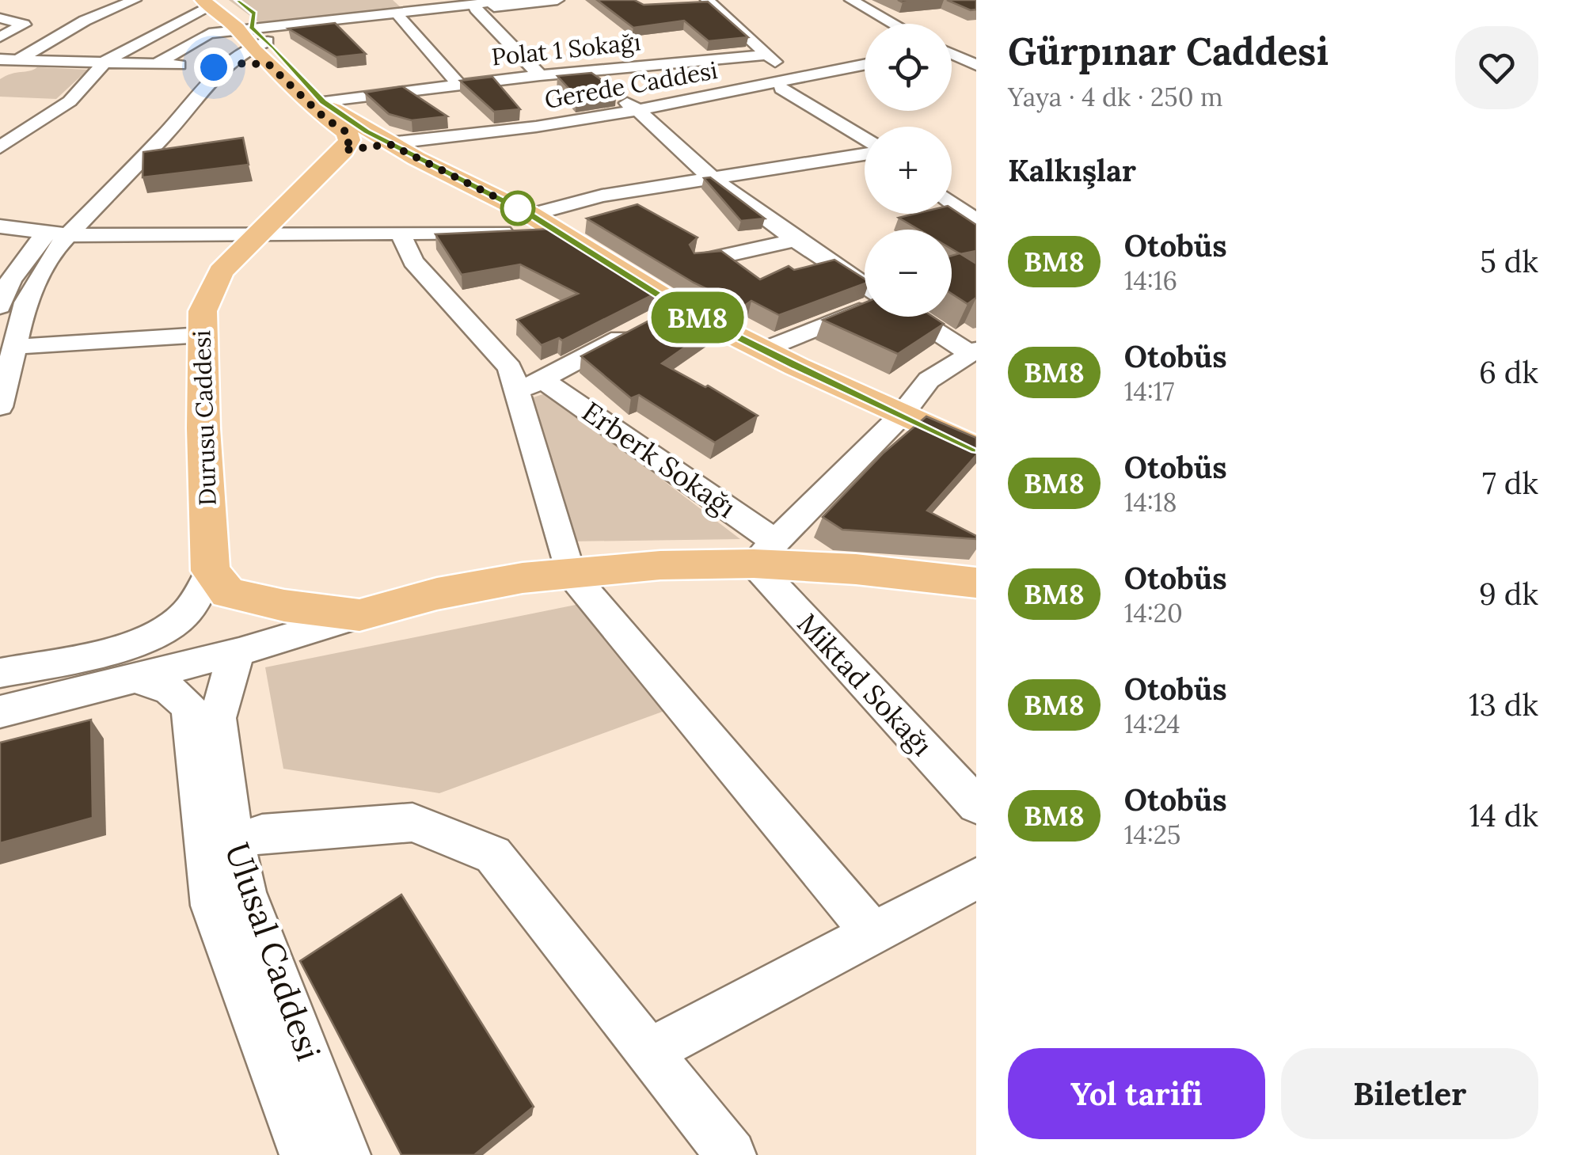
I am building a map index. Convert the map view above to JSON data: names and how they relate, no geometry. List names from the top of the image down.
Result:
{
  "streets": {
    "main road": ["Durusu Caddesi"],
    "street": [
      "Polat 1 Sokağı",
      "Gerede Caddesi",
      "Erberk Sokağı",
      "Miktad Sokağı",
      "Ulusal Caddesi"
    ]
  },
  "crossings": [
    ["Erberk Sokağı", "Miktad Sokağı"]
  ],
  "lines": ["bus line BM8"],
  "page": {
    "on_map": "BM8",
    "heading": [
      ["Gürpınar Caddesi", "Yaya · 4 dk · 250 m"],
      "Kalkışlar"
    ],
    "map_buttons": ["+", "−"],
    "list": [
      {
        "mark": "BM8",
        "name": "Otobüs",
        "note": "14:16",
        "value": "5 dk"
      },
      {
        "mark": "BM8",
        "name": "Otobüs",
        "note": "14:17",
        "value": "6 dk"
      },
      {
        "mark": "BM8",
        "name": "Otobüs",
        "note": "14:18",
        "value": "7 dk"
      },
      {
        "mark": "BM8",
        "name": "Otobüs",
        "note": "14:20",
        "value": "9 dk"
      },
      {
        "mark": "BM8",
        "name": "Otobüs",
        "note": "14:24",
        "value": "13 dk"
      },
      {
        "mark": "BM8",
        "name": "Otobüs",
        "note": "14:25",
        "value": "14 dk"
      }
    ],
    "buttons": ["Yol tarifi", "Biletler"]
  }
}
